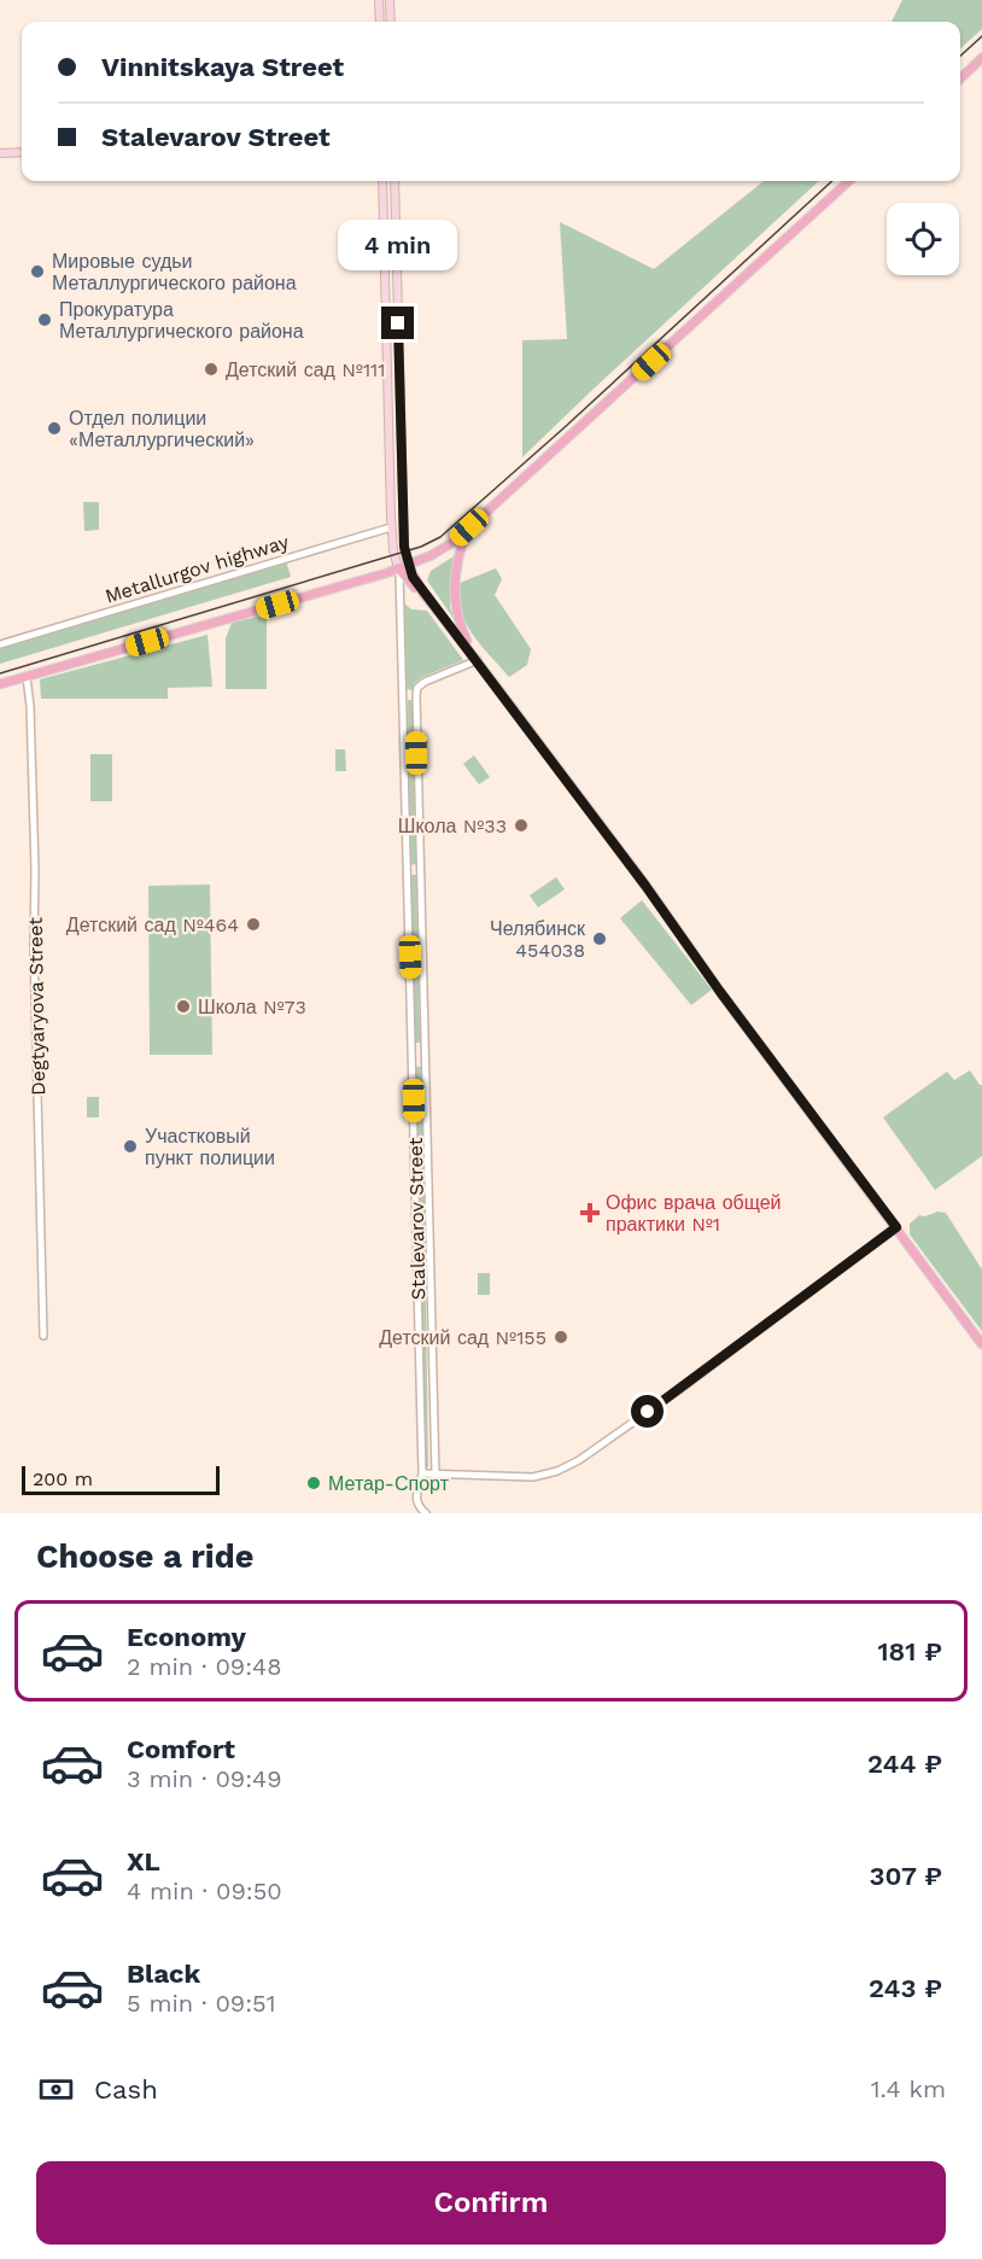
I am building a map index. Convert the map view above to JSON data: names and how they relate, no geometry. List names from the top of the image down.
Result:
{
  "streets": {
    "main road": ["Metallurgov highway", "Stalevarov Street"],
    "street": ["Degtyaryova Street"]
  },
  "crossings": [
    ["Metallurgov highway", "Stalevarov Street"]
  ],
  "places": {
    "other": [
      "Мировые судьи Металлургического района",
      "Прокуратура Металлургического района",
      "Детский сад №111",
      "Отдел полиции «Металлургический»",
      "Школа №33",
      "Детский сад №464",
      "Челябинск 454038",
      "Школа №73",
      "Участковый пункт полиции",
      "Детский сад №155",
      "Метар-Спорт"
    ],
    "health": ["Офис врача общей практики №1"]
  },
  "scale_bar": "200 m",
  "page": {
    "banner": ["Vinnitskaya Street", "Stalevarov Street"],
    "bubble": "4 min",
    "scale": "200 m",
    "heading": "Choose a ride",
    "list": [
      {
        "name": "Economy",
        "note": "2 min · 09:48",
        "value": "181 ₽"
      },
      {
        "name": "Comfort",
        "note": "3 min · 09:49",
        "value": "244 ₽"
      },
      {
        "name": "XL",
        "note": "4 min · 09:50",
        "value": "307 ₽"
      },
      {
        "name": "Black",
        "note": "5 min · 09:51",
        "value": "243 ₽"
      }
    ],
    "pay": ["Cash", "1.4 km"],
    "buttons": "Confirm"
  }
}
